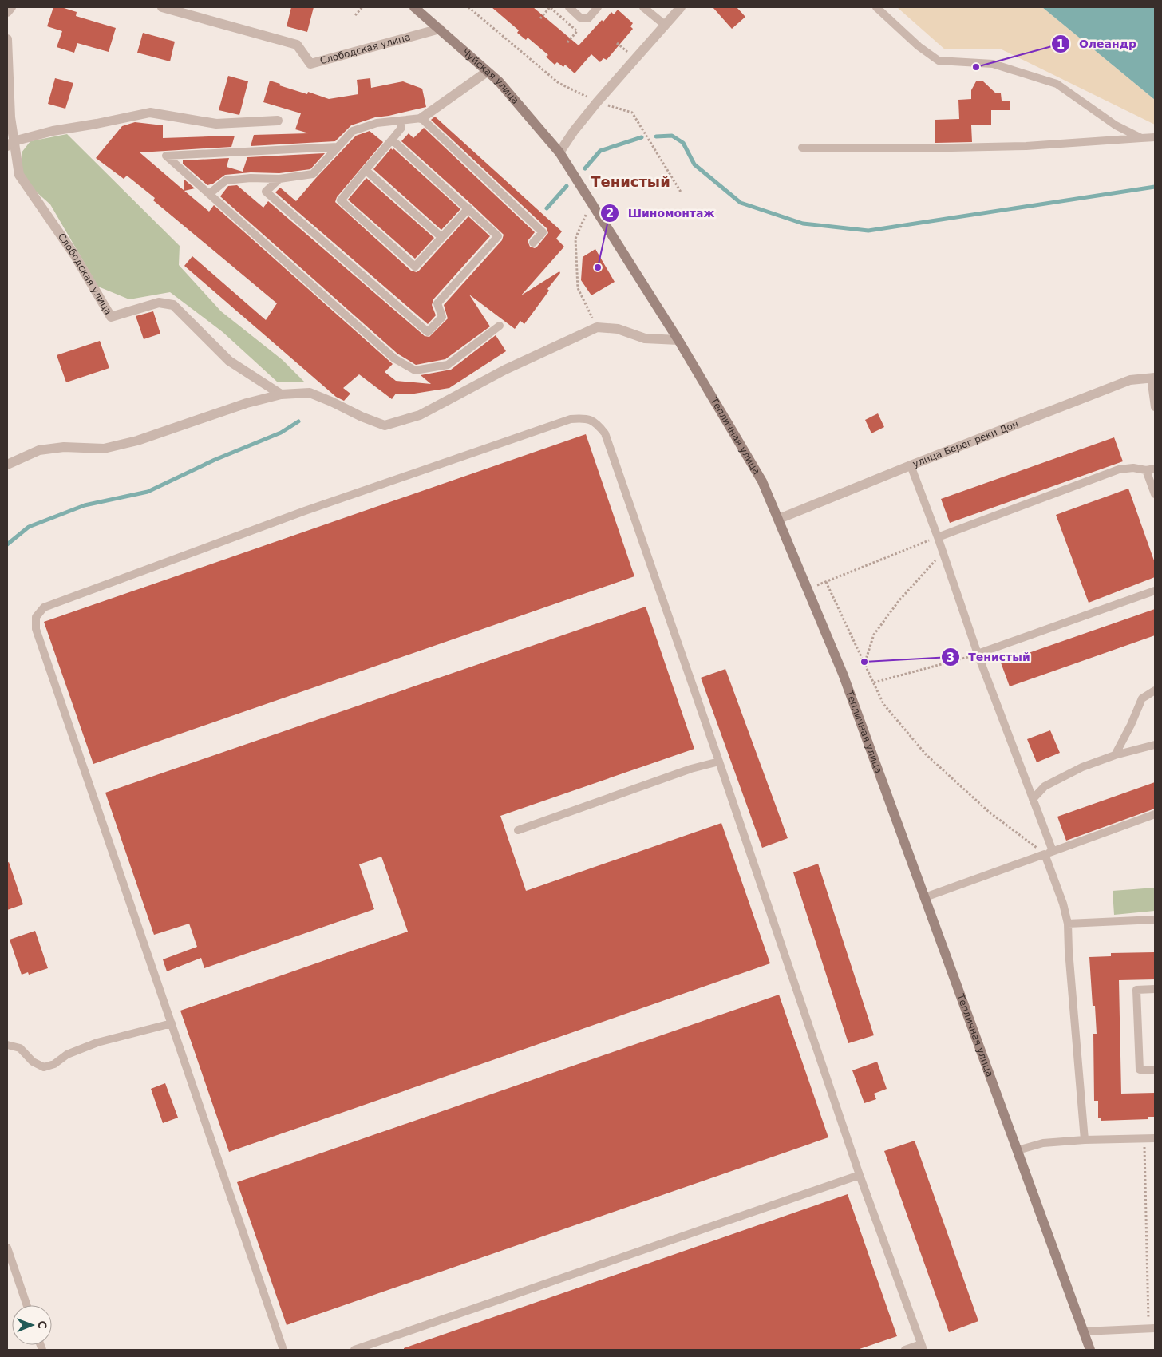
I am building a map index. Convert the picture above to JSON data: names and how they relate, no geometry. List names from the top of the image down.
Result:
{
  "streets": {
    "street": [
      "Слободская улица",
      "Чуйская улица",
      "Тепличная улица",
      "улица Берег реки Дон"
    ]
  },
  "crossings": [
    ["Слободская улица", "Чуйская улица"],
    ["Чуйская улица", "Тепличная улица"],
    ["Тепличная улица", "улица Берег реки Дон"]
  ],
  "districts": ["Тенистый"],
  "places": ["Олеандр", "Шиномонтаж", "Тенистый"],
  "north": "right"
}
